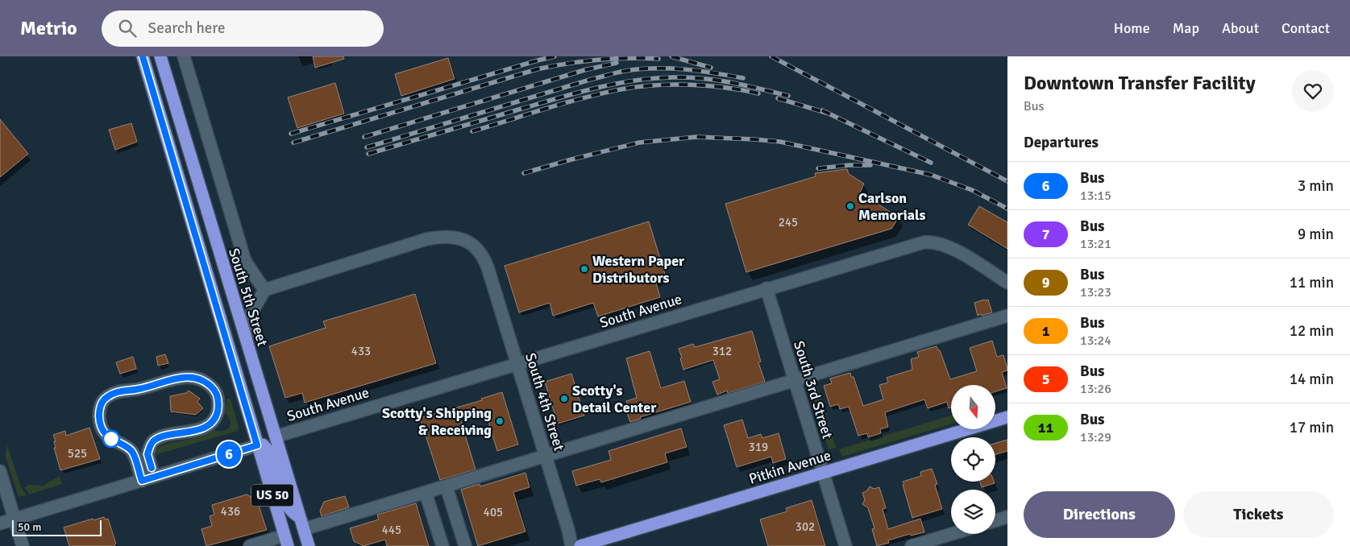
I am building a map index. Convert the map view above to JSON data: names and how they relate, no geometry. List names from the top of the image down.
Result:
{
  "streets": {
    "highway": ["South 5th Street", "Pitkin Avenue", "US 50"],
    "street": ["South Avenue", "South 3rd Street", "South 4th Street"]
  },
  "crossings": [
    ["South 5th Street", "South Avenue"],
    ["South Avenue", "South 3rd Street"],
    ["South Avenue", "South 4th Street"],
    ["South 3rd Street", "Pitkin Avenue"]
  ],
  "places": [
    "Carlson Memorials",
    "Western Paper Distributors",
    "Scotty's Detail Center",
    "Scotty's Shipping & Receiving"
  ],
  "lines": ["bus line 6"],
  "house_numbers": [
    "245",
    "433",
    "312",
    "319",
    "525",
    "436",
    "405",
    "302",
    "445"
  ],
  "scale_bar": "50 m",
  "north": "bottom",
  "page": {
    "header": "Metrio",
    "search": "Search here",
    "nav": [
      "Home",
      "Map",
      "About",
      "Contact"
    ],
    "on_map": "6",
    "heading": [
      ["Downtown Transfer Facility", "Bus"],
      "Departures"
    ],
    "list": [
      {
        "mark": "6",
        "name": "Bus",
        "note": "13:15",
        "value": "3 min"
      },
      {
        "mark": "7",
        "name": "Bus",
        "note": "13:21",
        "value": "9 min"
      },
      {
        "mark": "9",
        "name": "Bus",
        "note": "13:23",
        "value": "11 min"
      },
      {
        "mark": "1",
        "name": "Bus",
        "note": "13:24",
        "value": "12 min"
      },
      {
        "mark": "5",
        "name": "Bus",
        "note": "13:26",
        "value": "14 min"
      },
      {
        "mark": "11",
        "name": "Bus",
        "note": "13:29",
        "value": "17 min"
      }
    ],
    "buttons": ["Directions", "Tickets"],
    "scale": "50 m"
  }
}
